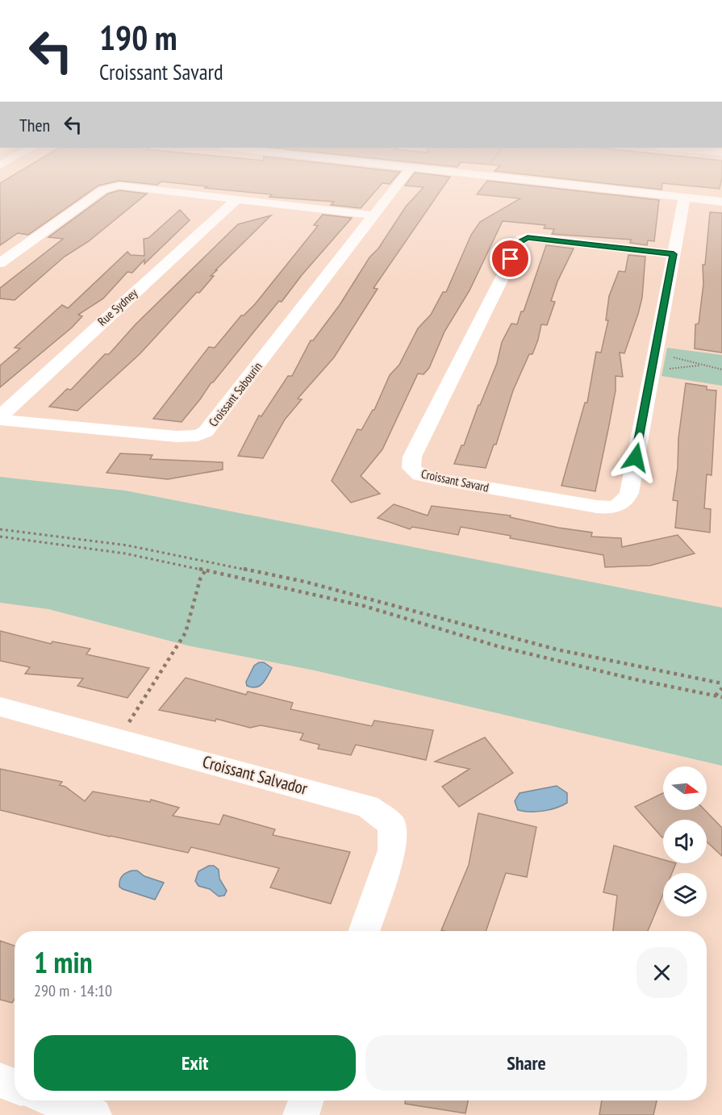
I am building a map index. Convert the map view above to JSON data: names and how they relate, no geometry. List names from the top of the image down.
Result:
{
  "streets": {
    "street": [
      "Rue Sydney",
      "Croissant Sabourin",
      "Croissant Savard",
      "Croissant Salvador"
    ]
  },
  "crossings": [
    ["Rue Sydney", "Croissant Sabourin"]
  ],
  "north": "right",
  "page": {
    "turn": ["190 m", "Croissant Savard"],
    "then": "Then",
    "heading": ["1 min", "290 m · 14:10"],
    "buttons": ["Exit", "Share"]
  }
}
